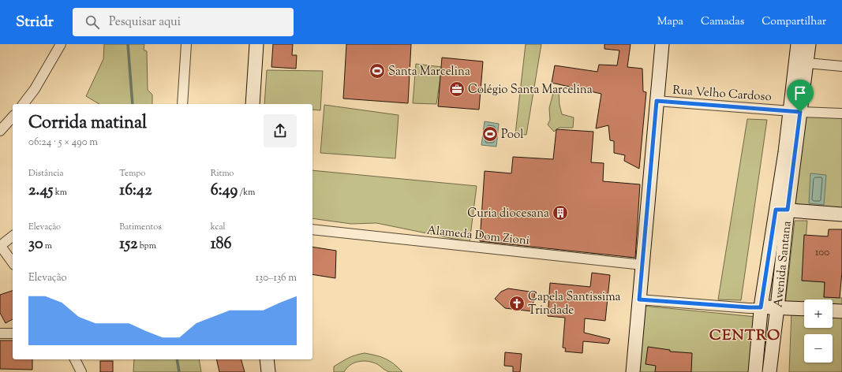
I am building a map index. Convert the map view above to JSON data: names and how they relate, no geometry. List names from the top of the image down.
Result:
{
  "streets": {
    "main road": ["Avenida Santana"],
    "street": ["Rua Velho Cardoso", "Alameda Dom Zioni"]
  },
  "crossings": [
    ["Rua Velho Cardoso", "Avenida Santana"]
  ],
  "districts": ["CENTRO"],
  "places": {
    "sports": ["Santa Marcelina", "Pool"],
    "office": ["Colégio Santa Marcelina"],
    "building": ["Curia diocesana"],
    "church": ["Capela Santissima Trindade"]
  },
  "house_numbers": ["100"],
  "page": {
    "header": "Stridr",
    "search": "Pesquisar aqui",
    "nav": ["Mapa", "Camadas", "Compartilhar"],
    "heading": ["Corrida matinal", "06:24 · 5 × 490 m"],
    "stats": [
      ["Distância", "2.45 km"],
      ["Tempo", "16:42"],
      ["Ritmo", "6:49 /km"],
      ["Elevação", "30 m"],
      ["Batimentos", "152 bpm"],
      ["kcal", "186"]
    ],
    "chart": ["Elevação", "130–136 m"],
    "map_buttons": ["+", "−"]
  }
}
